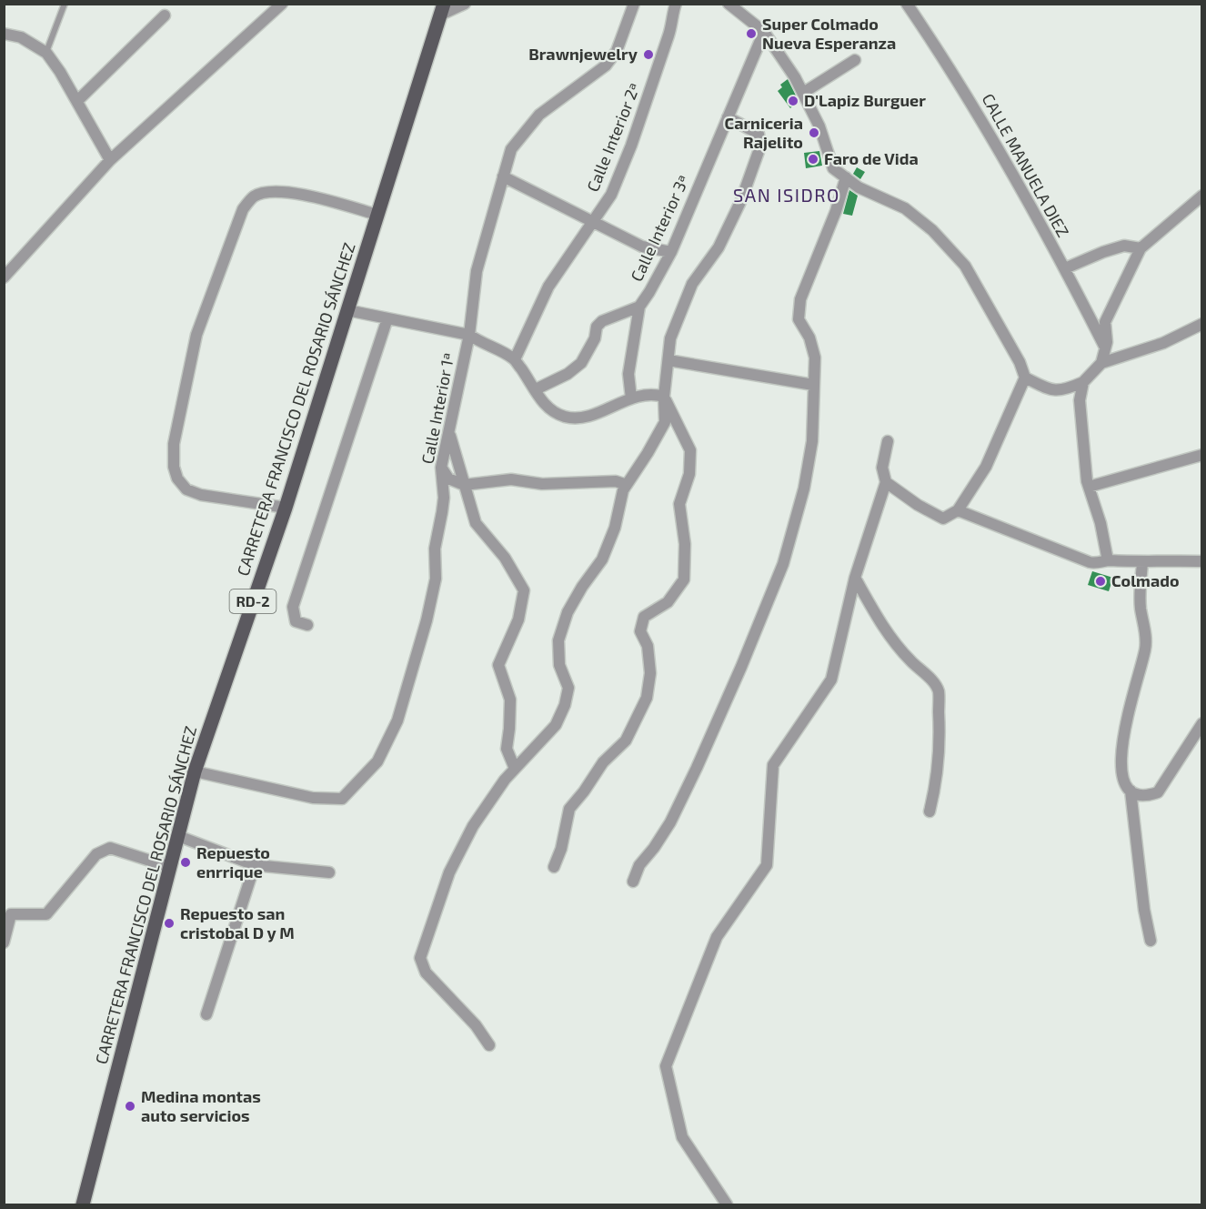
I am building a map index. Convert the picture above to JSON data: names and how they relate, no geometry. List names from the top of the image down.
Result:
{
  "streets": {
    "main road": ["CARRETERA FRANCISCO DEL ROSARIO SÁNCHEZ", "RD-2"],
    "street": [
      "Calle Interior 2ª",
      "CALLE MANUELA DIEZ",
      "Calle Interior 3ª",
      "Calle Interior 1ª"
    ]
  },
  "crossings": [
    ["Calle Interior 1ª", "CARRETERA FRANCISCO DEL ROSARIO SÁNCHEZ"]
  ],
  "districts": ["SAN ISIDRO"],
  "places": [
    "Super Colmado Nueva Esperanza",
    "Brawnjewelry",
    "D'Lapiz Burguer",
    "Carniceria Rajelito",
    "Faro de Vida",
    "Colmado",
    "Repuesto enrrique",
    "Repuesto san cristobal D y M",
    "Medina montas auto servicios"
  ]
}
